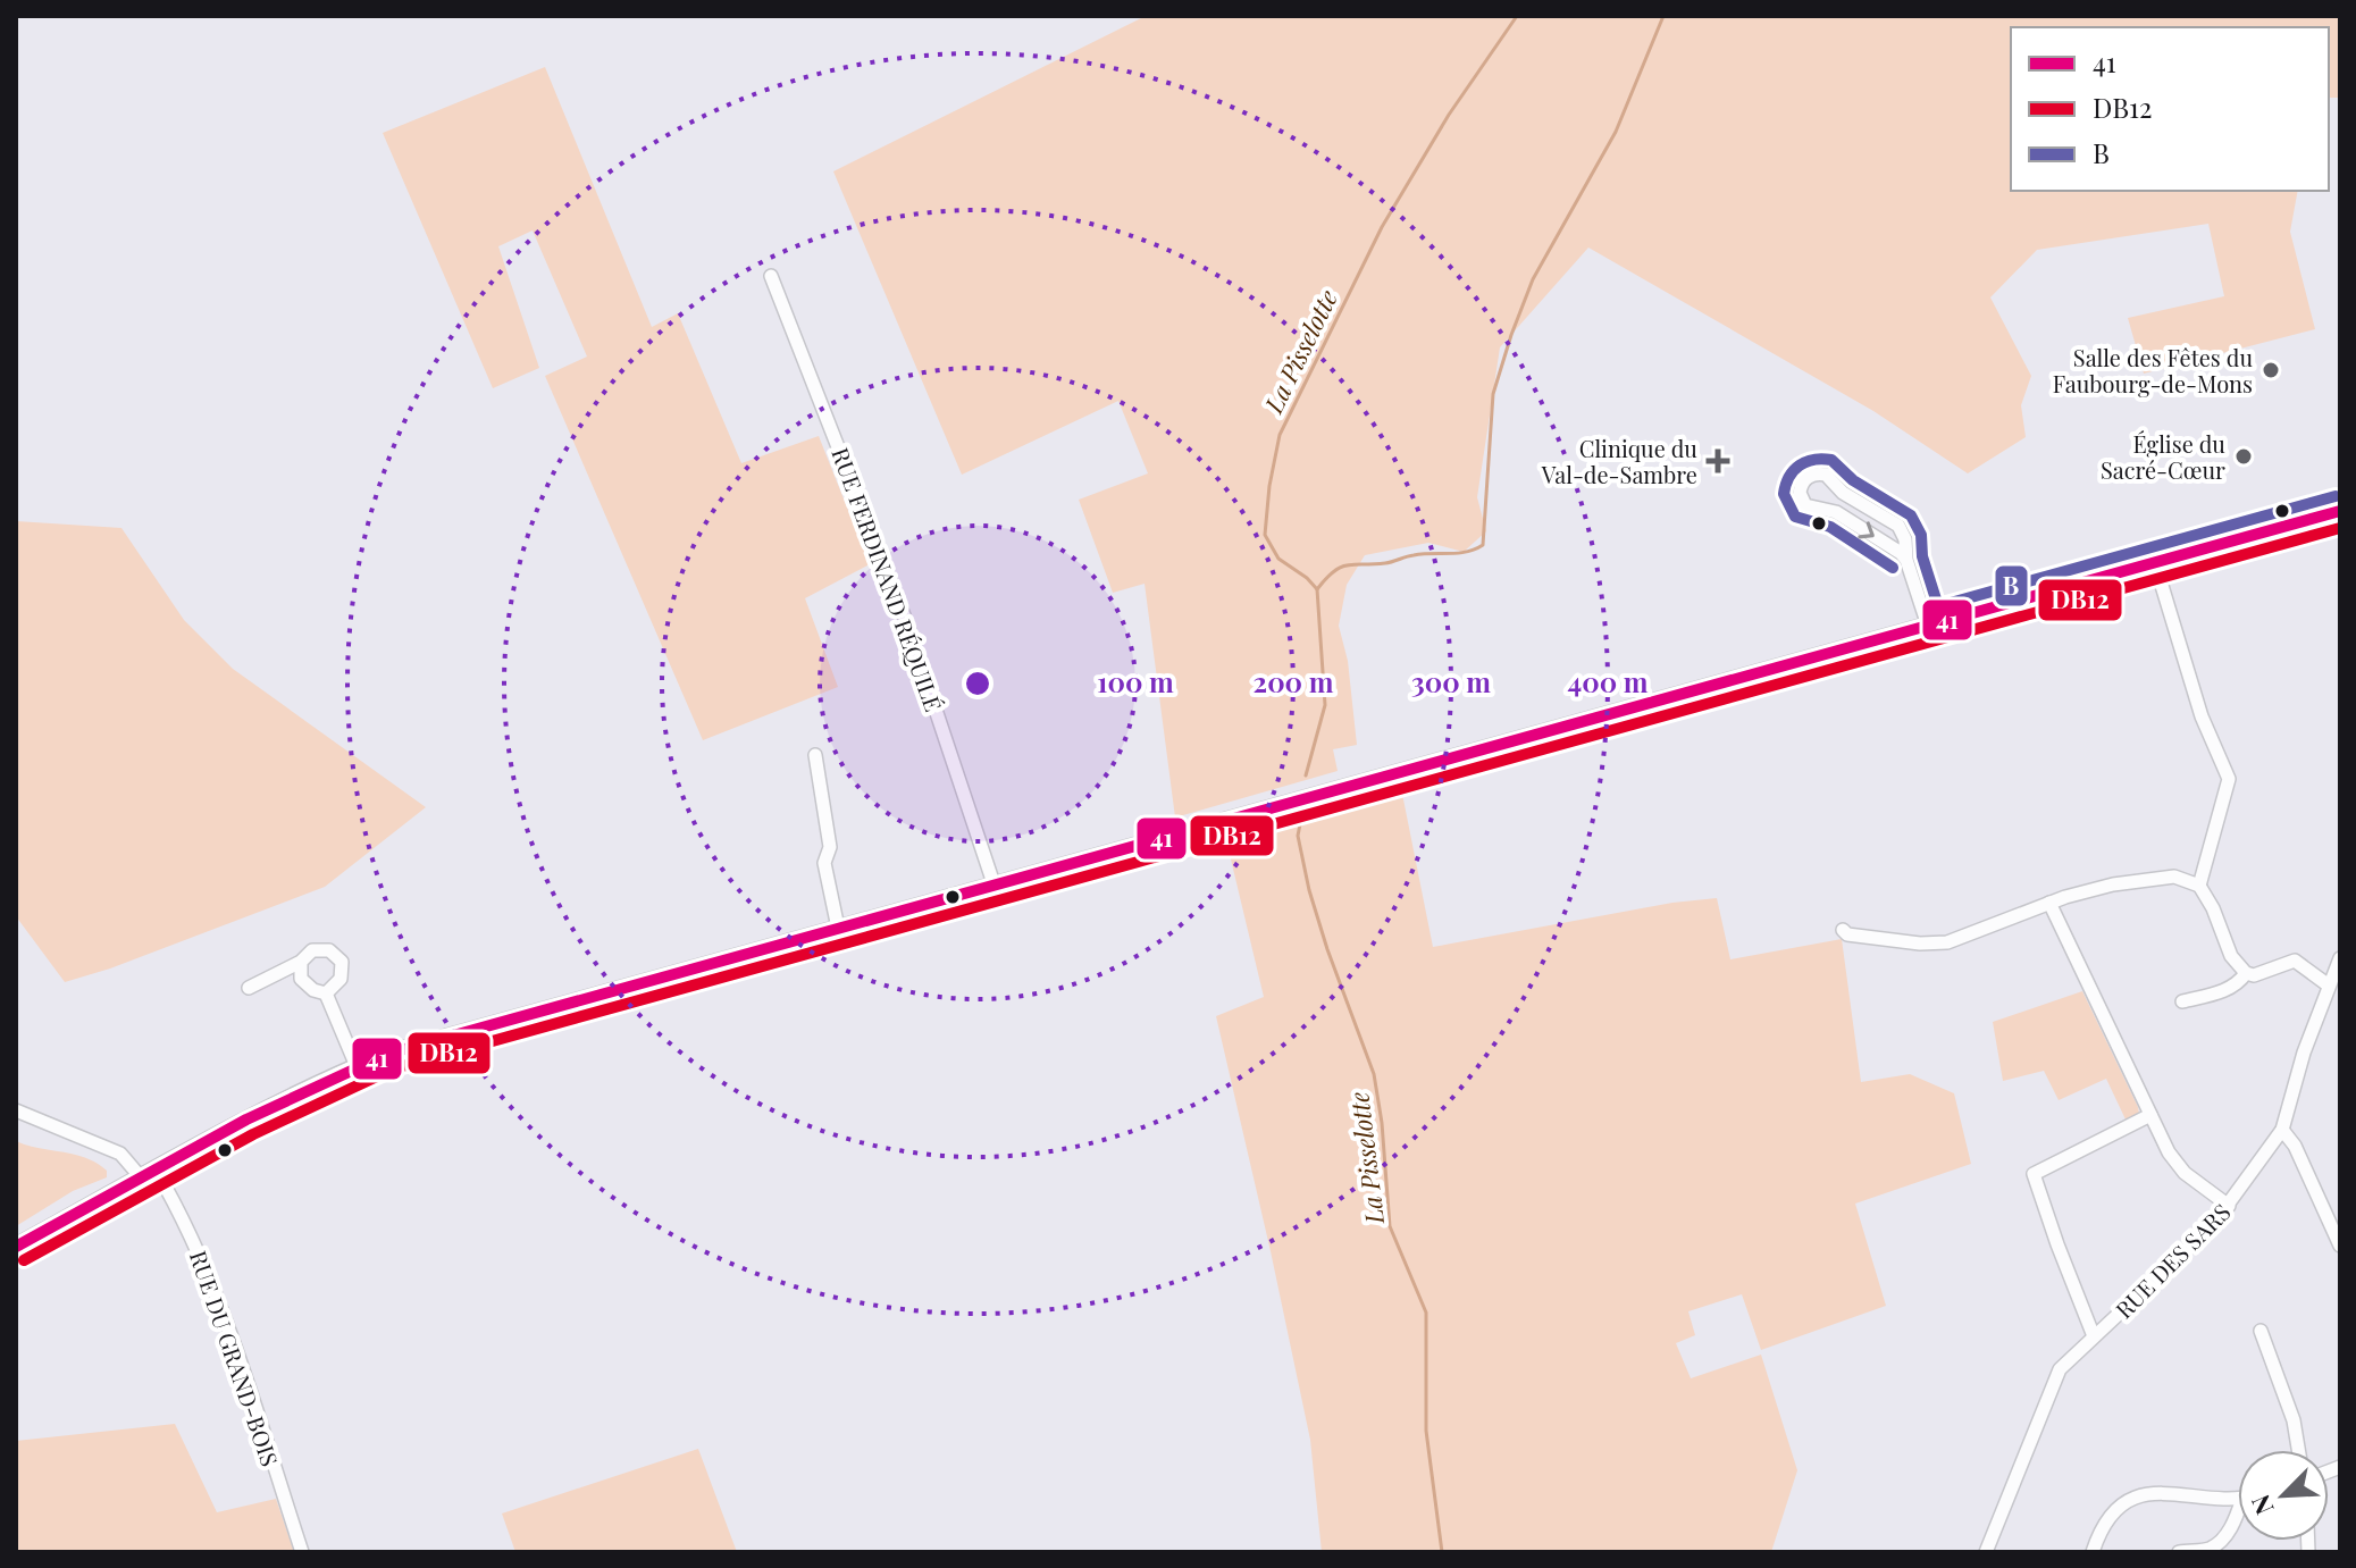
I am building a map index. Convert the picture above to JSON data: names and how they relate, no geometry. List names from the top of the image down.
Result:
{
  "streets": {
    "street": ["RUE FERDINAND RÉQUILÉ", "RUE DES SARS", "RUE DU GRAND-BOIS"]
  },
  "water": ["La Pisselotte"],
  "places": {
    "other": ["Salle des Fêtes du Faubourg-de-Mons", "Église du Sacré-Cœur"],
    "health": ["Clinique du Val-de-Sambre"]
  },
  "lines": ["transit line B", "transit line 41", "transit line DB12"],
  "legend": ["41", "DB12", "B"],
  "north": "bottom left",
  "rings": [
    "100 m",
    "200 m",
    "300 m",
    "400 m"
  ]
}
